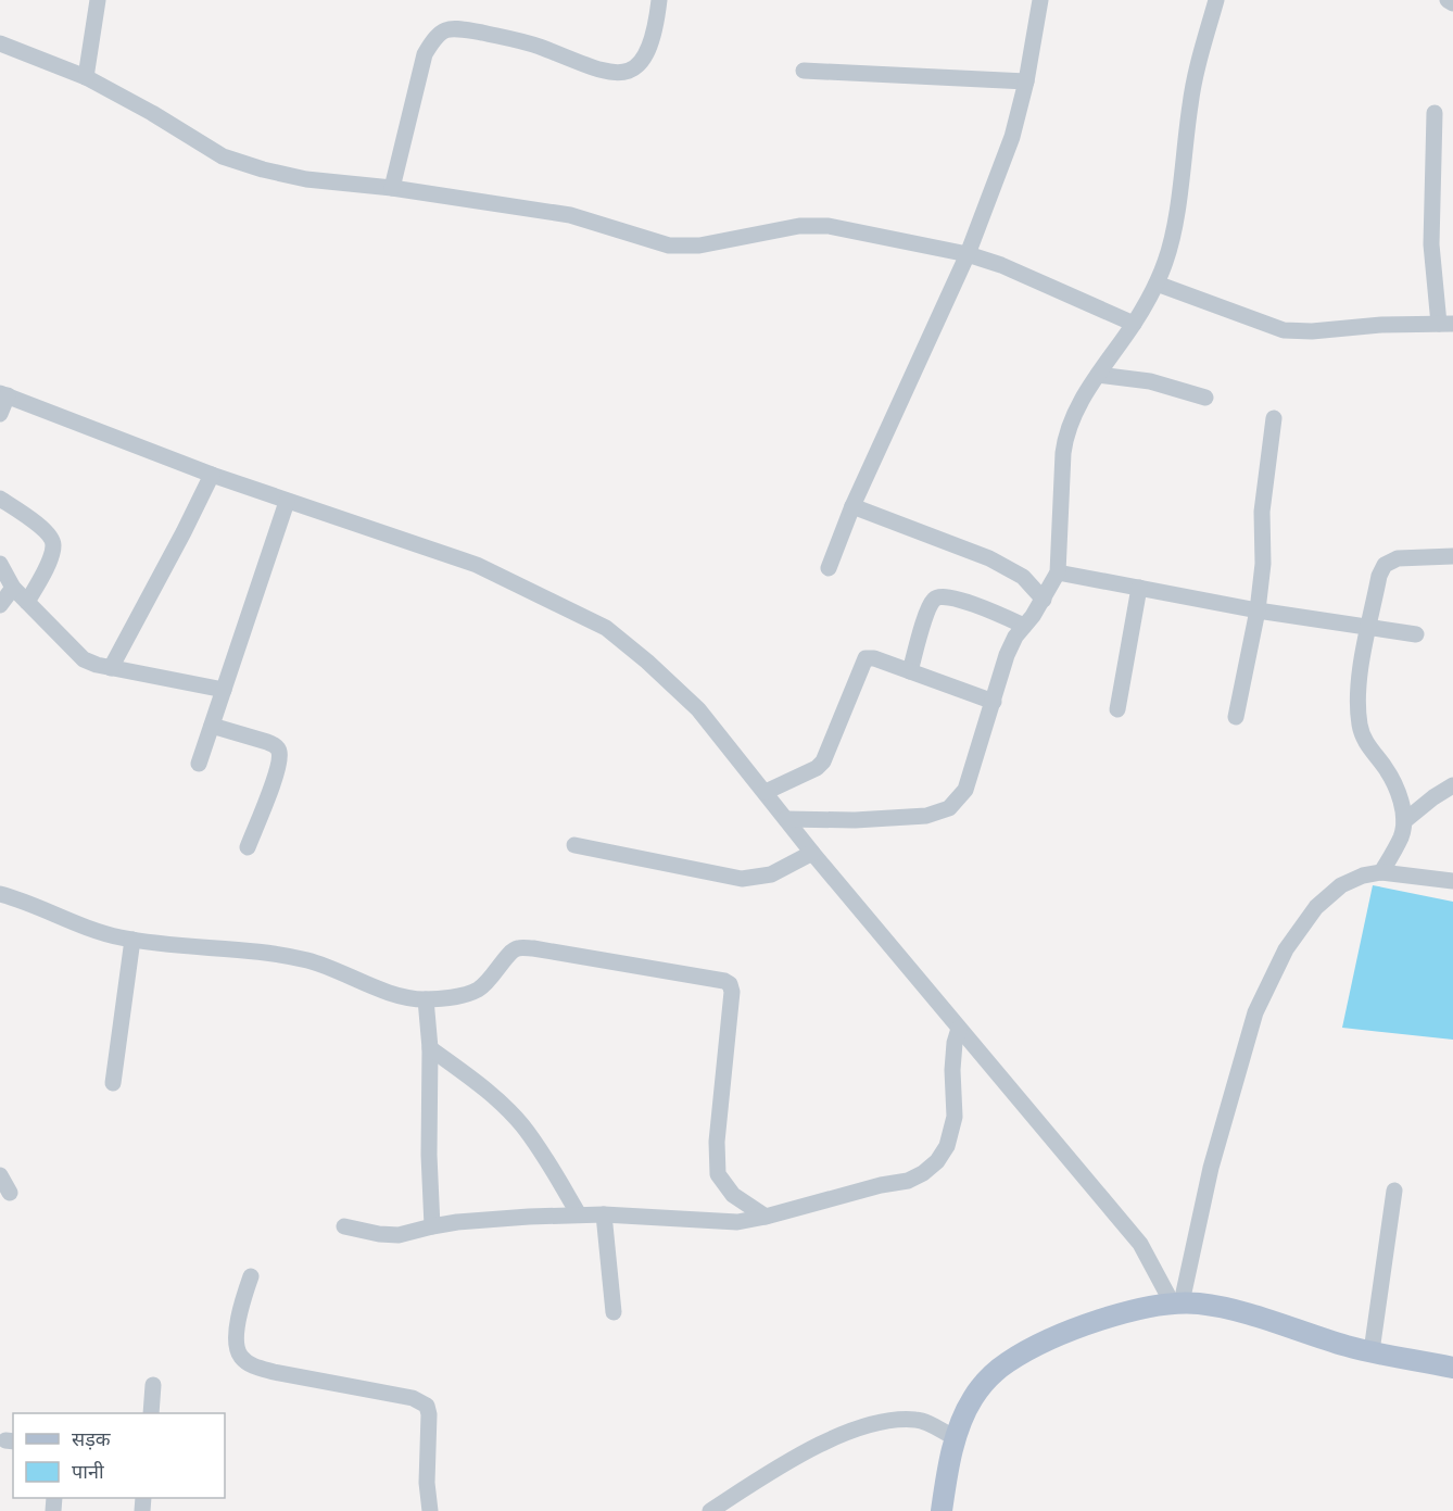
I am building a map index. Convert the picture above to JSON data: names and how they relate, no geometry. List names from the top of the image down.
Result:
{
  "legend": ["सड़क", "पानी"]
}
